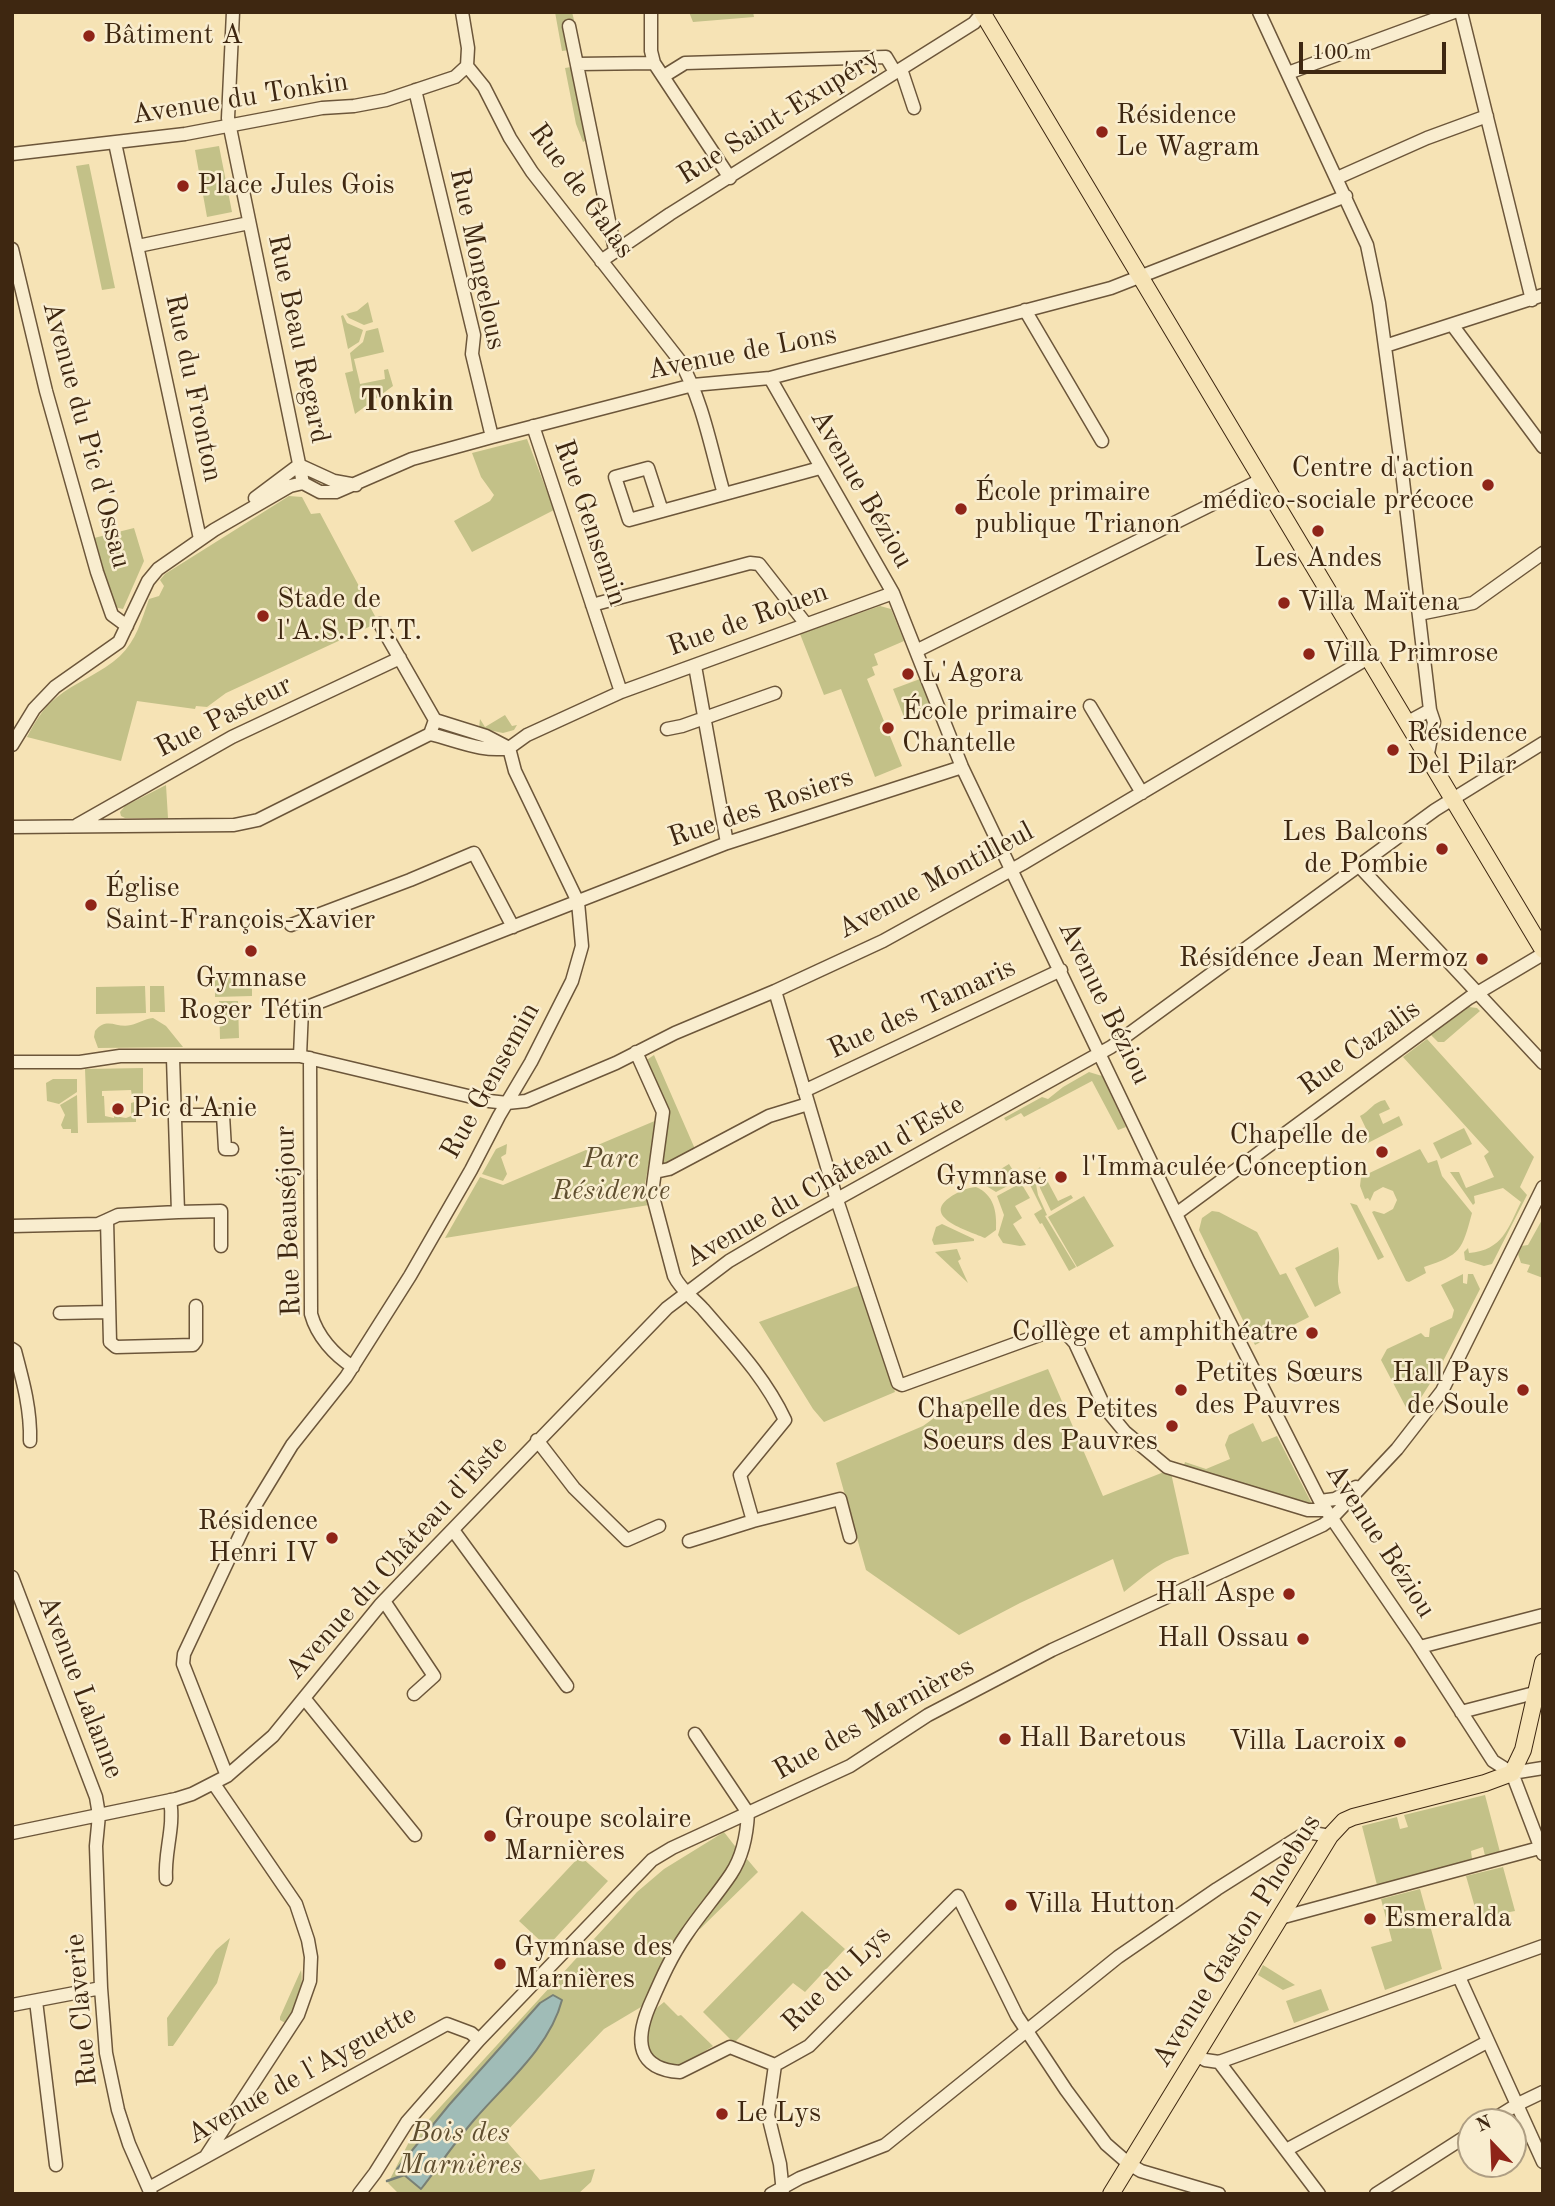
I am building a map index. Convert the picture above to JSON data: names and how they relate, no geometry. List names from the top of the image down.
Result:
{
  "streets": {
    "main road": ["Avenue Gaston Phoebus"],
    "street": [
      "Avenue du Tonkin",
      "Rue Saint-Exupéry",
      "Rue de Galas",
      "Rue Mongelous",
      "Rue Beau Regard",
      "Avenue de Lons",
      "Rue du Fronton",
      "Avenue du Pic d'Ossau",
      "Avenue Béziou",
      "Rue Gensemin",
      "Rue de Rouen",
      "Rue Pasteur",
      "Rue des Rosiers",
      "Avenue Montilleul",
      "Rue des Tamaris",
      "Rue Cazalis",
      "Avenue du Château d'Este",
      "Rue Beauséjour",
      "Avenue Lalanne",
      "Rue des Marnières",
      "Rue du Lys",
      "Rue Claverie",
      "Avenue de l'Ayguette"
    ]
  },
  "crossings": [
    ["Avenue du Tonkin", "Rue de Galas"],
    ["Avenue du Tonkin", "Rue Mongelous"],
    ["Rue Saint-Exupéry", "Rue de Galas"],
    ["Rue de Galas", "Avenue de Lons"],
    ["Rue Mongelous", "Avenue de Lons"],
    ["Rue Beau Regard", "Avenue de Lons"],
    ["Avenue de Lons", "Avenue Béziou"],
    ["Avenue de Lons", "Rue Gensemin"],
    ["Avenue Béziou", "Rue de Rouen"],
    ["Avenue Béziou", "Rue des Rosiers"],
    ["Avenue Béziou", "Avenue Montilleul"],
    ["Avenue Béziou", "Rue des Tamaris"],
    ["Avenue Béziou", "Rue Cazalis"],
    ["Avenue Béziou", "Avenue du Château d'Este"],
    ["Avenue Béziou", "Rue des Marnières"],
    ["Avenue Béziou", "Avenue Gaston Phoebus"],
    ["Rue Gensemin", "Rue de Rouen"],
    ["Rue Gensemin", "Rue des Rosiers"],
    ["Rue Gensemin", "Avenue Montilleul"],
    ["Rue Gensemin", "Avenue du Château d'Este"],
    ["Rue Gensemin", "Rue Beauséjour"],
    ["Rue des Rosiers", "Rue Beauséjour"],
    ["Avenue du Château d'Este", "Avenue Lalanne"],
    ["Avenue du Château d'Este", "Rue Claverie"],
    ["Avenue Lalanne", "Rue Claverie"],
    ["Rue des Marnières", "Avenue de l'Ayguette"],
    ["Rue Claverie", "Avenue de l'Ayguette"]
  ],
  "districts": ["Tonkin"],
  "parks": ["Parc Résidence", "Bois des Marnières"],
  "places": [
    "Bâtiment A",
    "Résidence Le Wagram",
    "Place Jules Gois",
    "Centre d'action médico-sociale précoce",
    "École primaire publique Trianon",
    "Les Andes",
    "Villa Maïtena",
    "Stade de l'A.S.P.T.T.",
    "Villa Primrose",
    "L'Agora",
    "École primaire Chantelle",
    "Résidence Del Pilar",
    "Les Balcons de Pombie",
    "Église Saint-François-Xavier",
    "Gymnase Roger Tétin",
    "Résidence Jean Mermoz",
    "Pic d'Anie",
    "Chapelle de l'Immaculée Conception",
    "Gymnase",
    "Collège et amphithéatre",
    "Petites Sœurs des Pauvres",
    "Hall Pays de Soule",
    "Chapelle des Petites Soeurs des Pauvres",
    "Résidence Henri IV",
    "Hall Aspe",
    "Hall Ossau",
    "Hall Baretous",
    "Villa Lacroix",
    "Groupe scolaire Marnières",
    "Villa Hutton",
    "Esmeralda",
    "Gymnase des Marnières",
    "Le Lys"
  ],
  "scale_bar": "100 m",
  "north": "top left"
}
